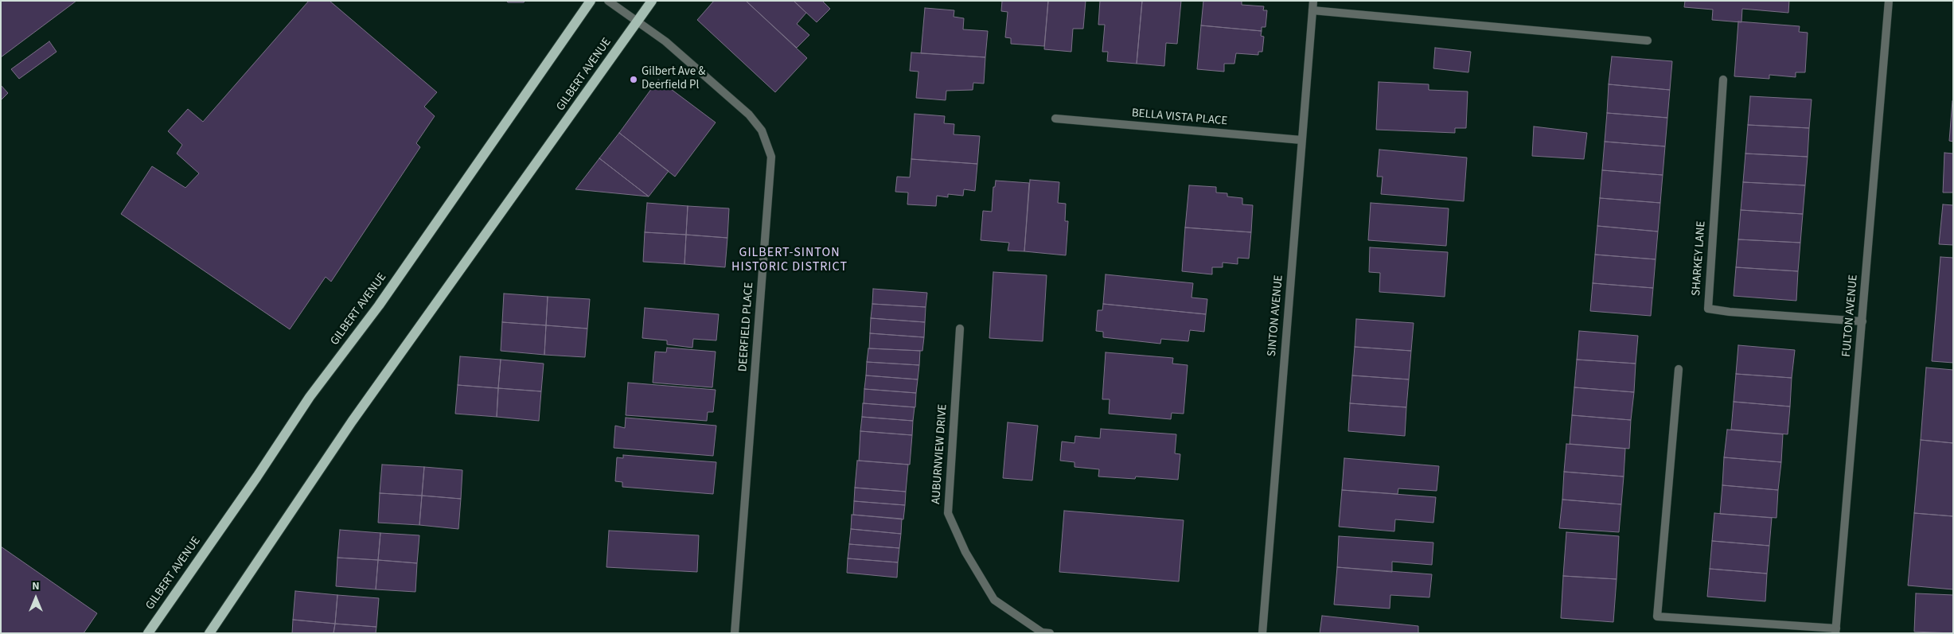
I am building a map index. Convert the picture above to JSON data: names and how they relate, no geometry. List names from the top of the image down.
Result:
{
  "streets": {
    "main road": ["GILBERT AVENUE"],
    "street": [
      "BELLA VISTA PLACE",
      "SHARKEY LANE",
      "SINTON AVENUE",
      "FULTON AVENUE",
      "DEERFIELD PLACE",
      "AUBURNVIEW DRIVE"
    ]
  },
  "crossings": [
    ["GILBERT AVENUE", "DEERFIELD PLACE"],
    ["BELLA VISTA PLACE", "SINTON AVENUE"],
    ["SHARKEY LANE", "FULTON AVENUE"]
  ],
  "districts": ["GILBERT-SINTON HISTORIC DISTRICT"],
  "places": ["Gilbert Ave & Deerfield Pl"],
  "north": "top"
}
